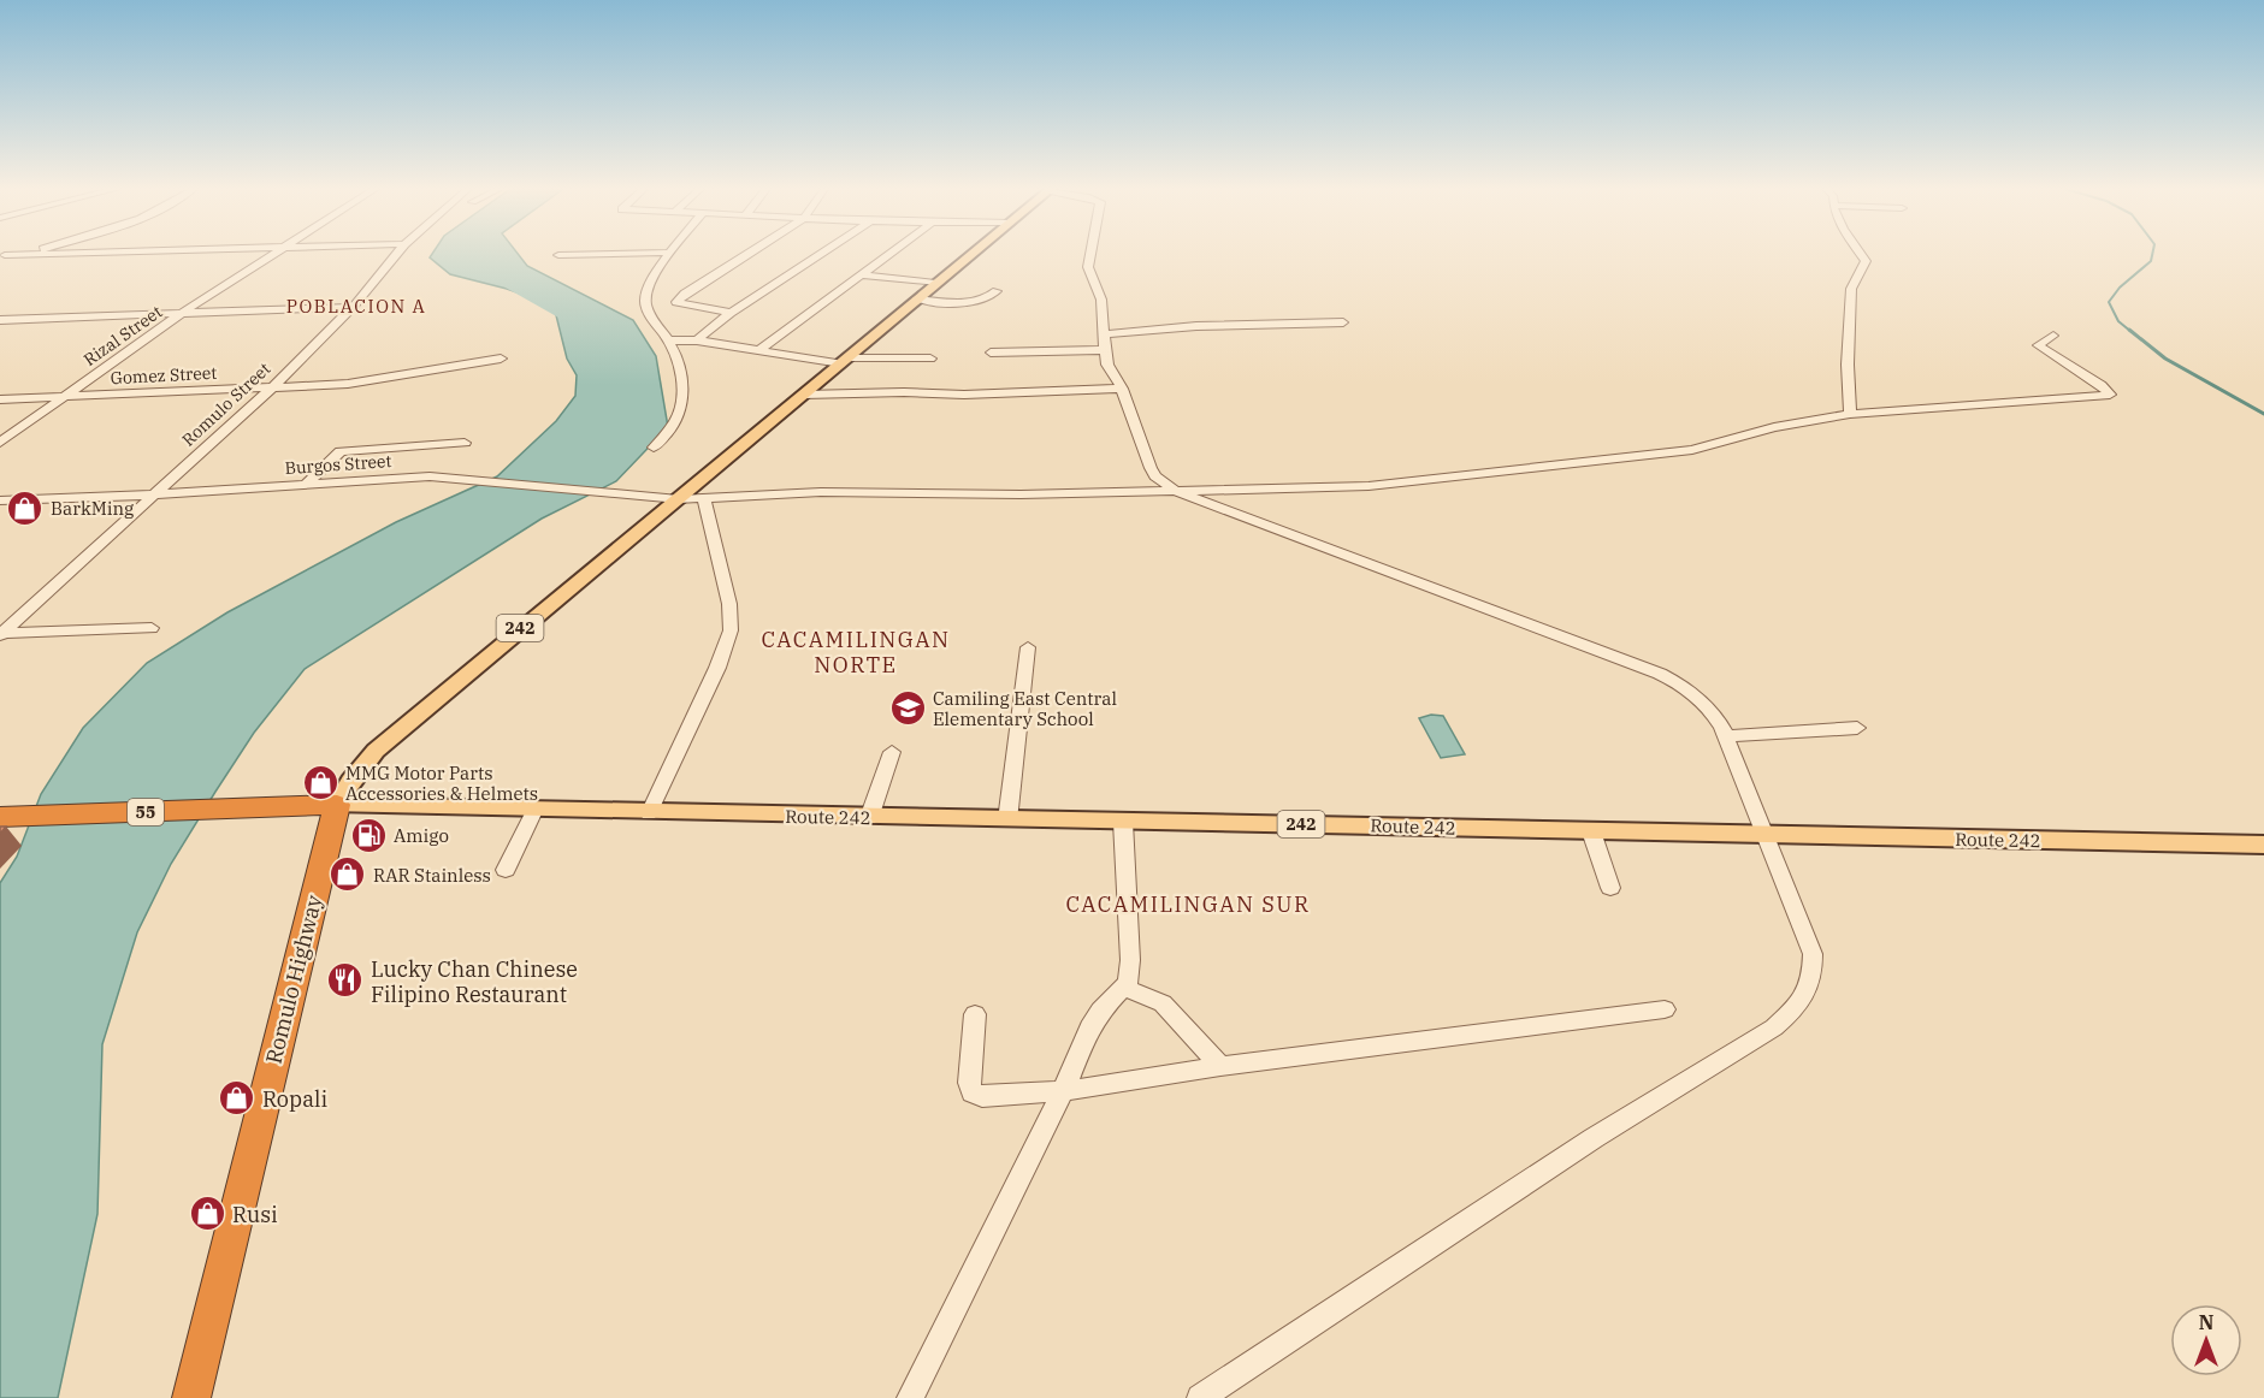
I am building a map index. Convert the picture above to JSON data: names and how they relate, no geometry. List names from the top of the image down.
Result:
{
  "streets": {
    "highway": ["55", "Romulo Highway"],
    "main road": ["242", "Route 242"],
    "street": [
      "Rizal Street",
      "Gomez Street",
      "Romulo Street",
      "Burgos Street"
    ]
  },
  "crossings": [
    ["Rizal Street", "Gomez Street"],
    ["Gomez Street", "Romulo Street"],
    ["Romulo Street", "Burgos Street"],
    ["Burgos Street", "242"],
    ["242", "55"],
    ["242", "Route 242"],
    ["242", "Romulo Highway"],
    ["55", "Route 242"],
    ["55", "Romulo Highway"],
    ["Route 242", "Romulo Highway"]
  ],
  "districts": ["POBLACION A", "CACAMILINGAN NORTE", "CACAMILINGAN SUR"],
  "places": {
    "shop": [
      "BarkMing",
      "MMG Motor Parts Accessories & Helmets",
      "RAR Stainless",
      "Ropali",
      "Rusi"
    ],
    "school or university": ["Camiling East Central Elementary School"],
    "fuel station": ["Amigo"],
    "restaurant": ["Lucky Chan Chinese Filipino Restaurant"]
  },
  "north": "top"
}
